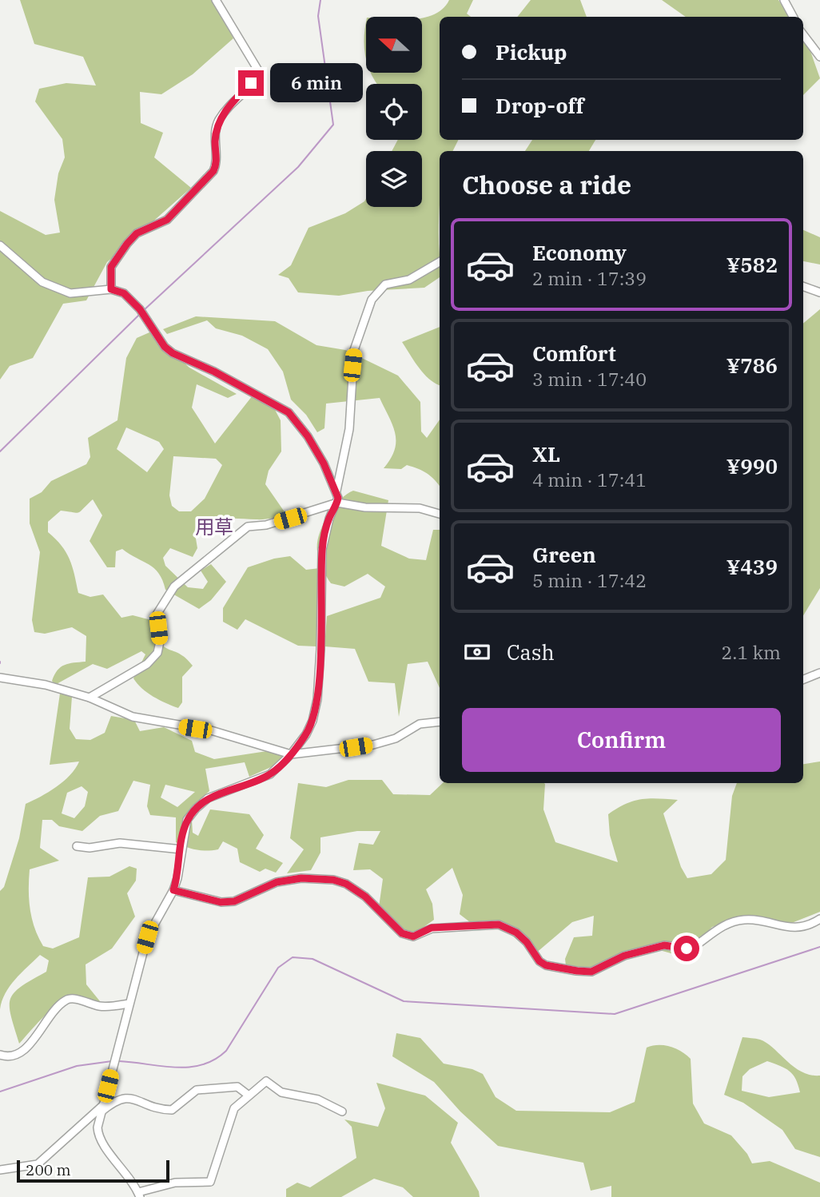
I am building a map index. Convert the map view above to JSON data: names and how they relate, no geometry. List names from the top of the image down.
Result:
{
  "districts": ["用草"],
  "scale_bar": "200 m",
  "north": "left",
  "page": {
    "banner": ["Pickup", "Drop-off"],
    "bubble": "6 min",
    "heading": "Choose a ride",
    "list": [
      {
        "name": "Economy",
        "note": "2 min · 17:39",
        "value": "¥582"
      },
      {
        "name": "Comfort",
        "note": "3 min · 17:40",
        "value": "¥786"
      },
      {
        "name": "XL",
        "note": "4 min · 17:41",
        "value": "¥990"
      },
      {
        "name": "Green",
        "note": "5 min · 17:42",
        "value": "¥439"
      }
    ],
    "pay": ["Cash", "2.1 km"],
    "buttons": "Confirm",
    "scale": "200 m"
  }
}
